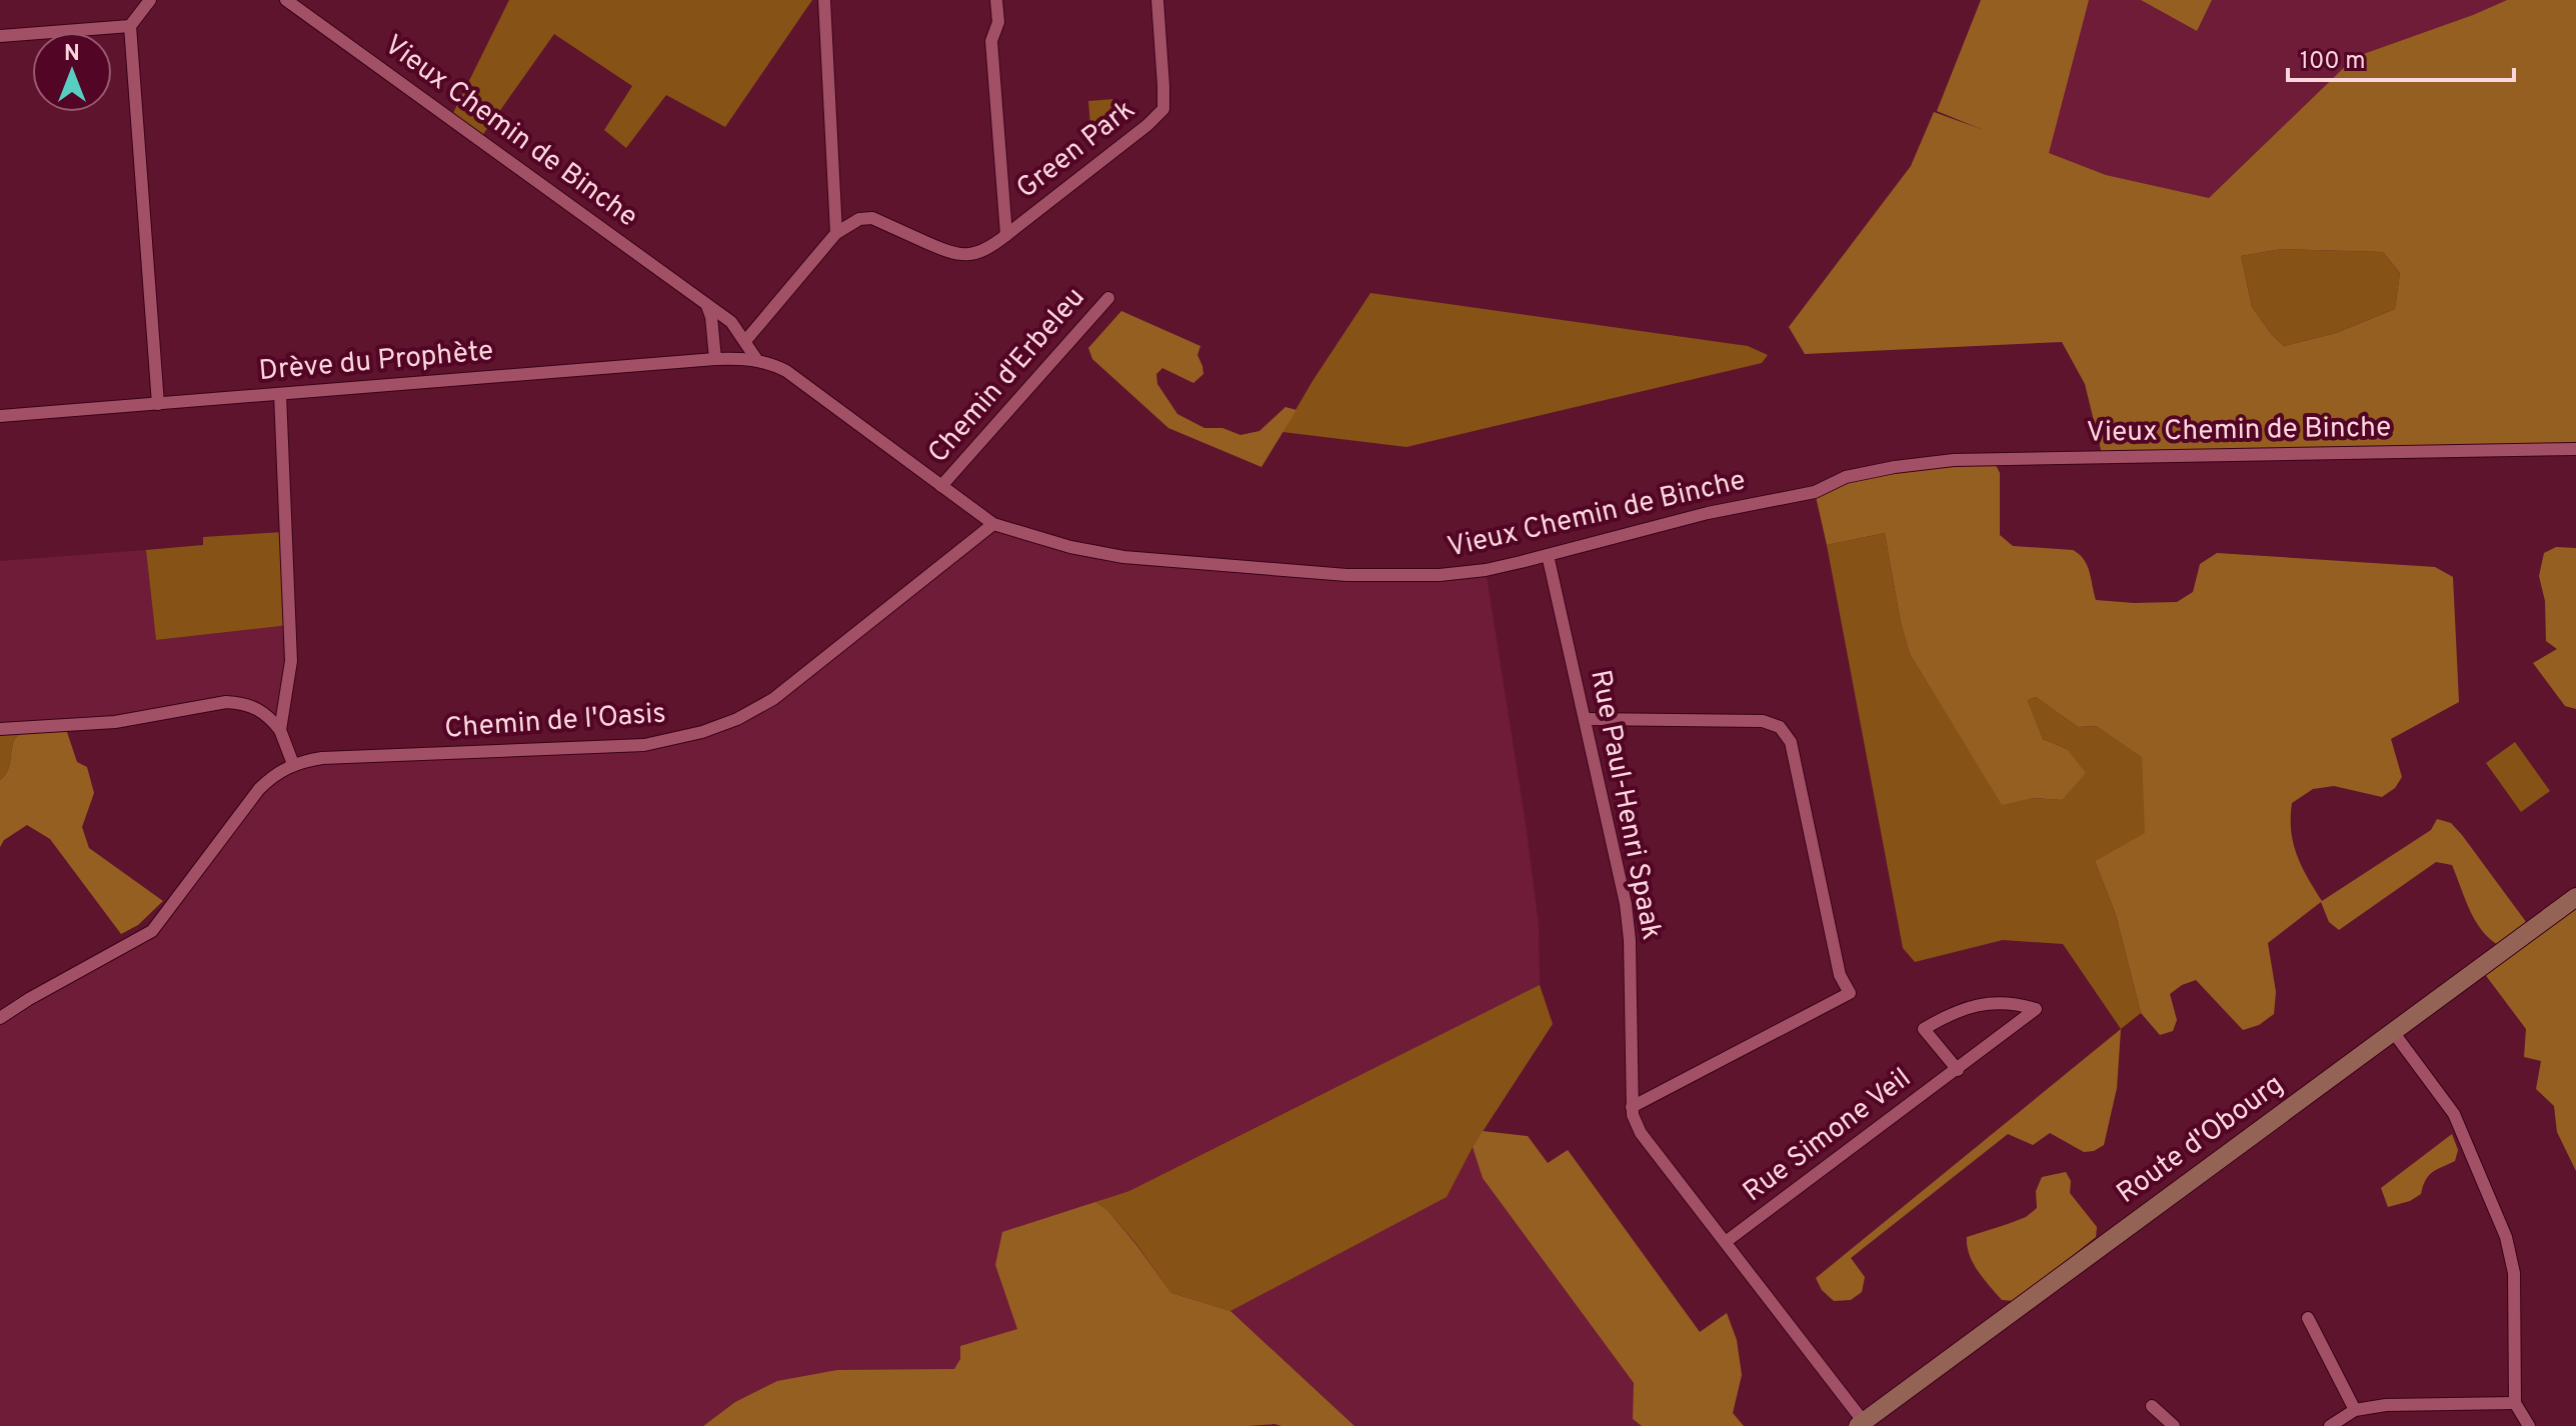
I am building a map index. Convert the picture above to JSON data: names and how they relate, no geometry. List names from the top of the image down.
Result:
{
  "streets": {
    "main road": ["Route d'Obourg"],
    "street": [
      "Vieux Chemin de Binche",
      "Green Park",
      "Drève du Prophète",
      "Chemin d'Erbeleu",
      "Chemin de l'Oasis",
      "Rue Paul-Henri Spaak",
      "Rue Simone Veil"
    ]
  },
  "crossings": [
    ["Vieux Chemin de Binche", "Green Park"],
    ["Vieux Chemin de Binche", "Drève du Prophète"],
    ["Vieux Chemin de Binche", "Chemin d'Erbeleu"],
    ["Vieux Chemin de Binche", "Chemin de l'Oasis"],
    ["Vieux Chemin de Binche", "Rue Paul-Henri Spaak"],
    ["Rue Paul-Henri Spaak", "Rue Simone Veil"],
    ["Rue Paul-Henri Spaak", "Route d'Obourg"]
  ],
  "scale_bar": "100 m",
  "north": "top"
}
